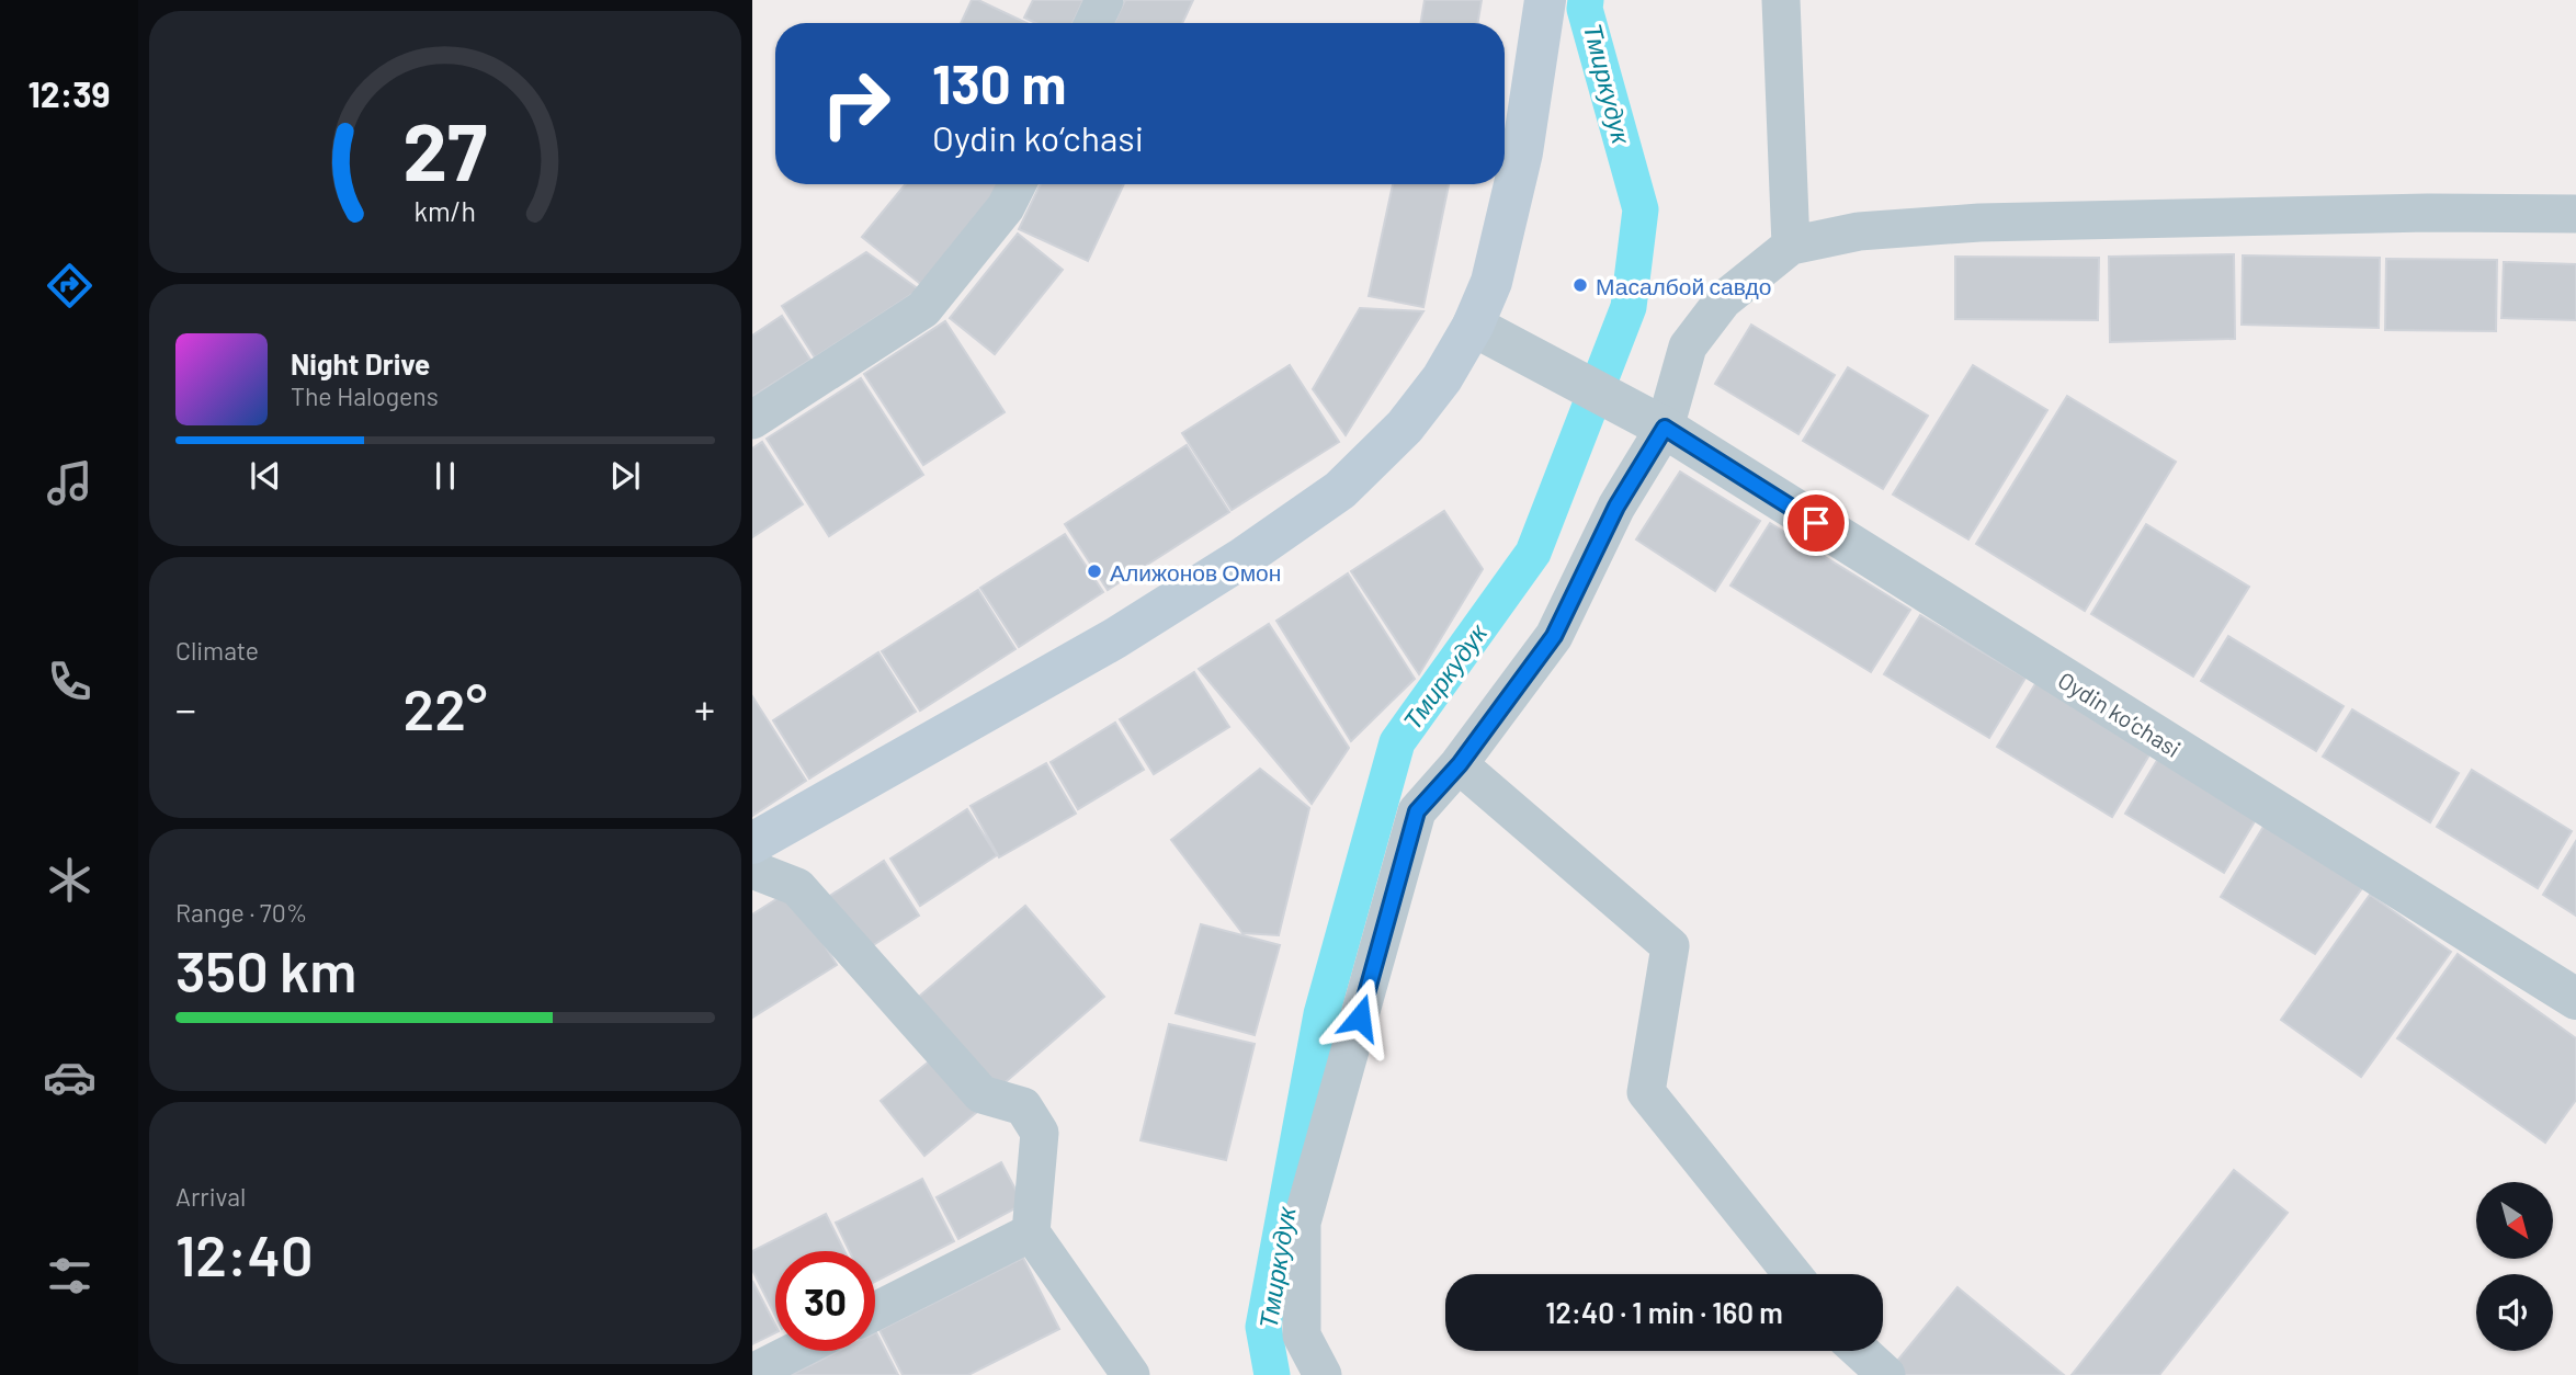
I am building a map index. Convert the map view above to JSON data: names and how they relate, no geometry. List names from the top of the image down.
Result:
{
  "streets": {
    "street": ["Oydin ko‘chasi"]
  },
  "water": ["Тмиркудук"],
  "places": ["Масалбой савдо", "Алижонов Омон"],
  "north": "bottom right",
  "page": {
    "tabs": "12:39",
    "turn": ["130 m", "Oydin ko‘chasi"],
    "song": ["Night Drive", "The Halogens"],
    "tile": [
      "Climate",
      ["Range · 70%", "350 km"],
      ["Arrival", "12:40"]
    ],
    "heat": ["−", "22°", "+"],
    "limit": "30",
    "trip": "12:40 · 1 min · 160 m",
    "gauge": ["27", "km/h"]
  }
}
